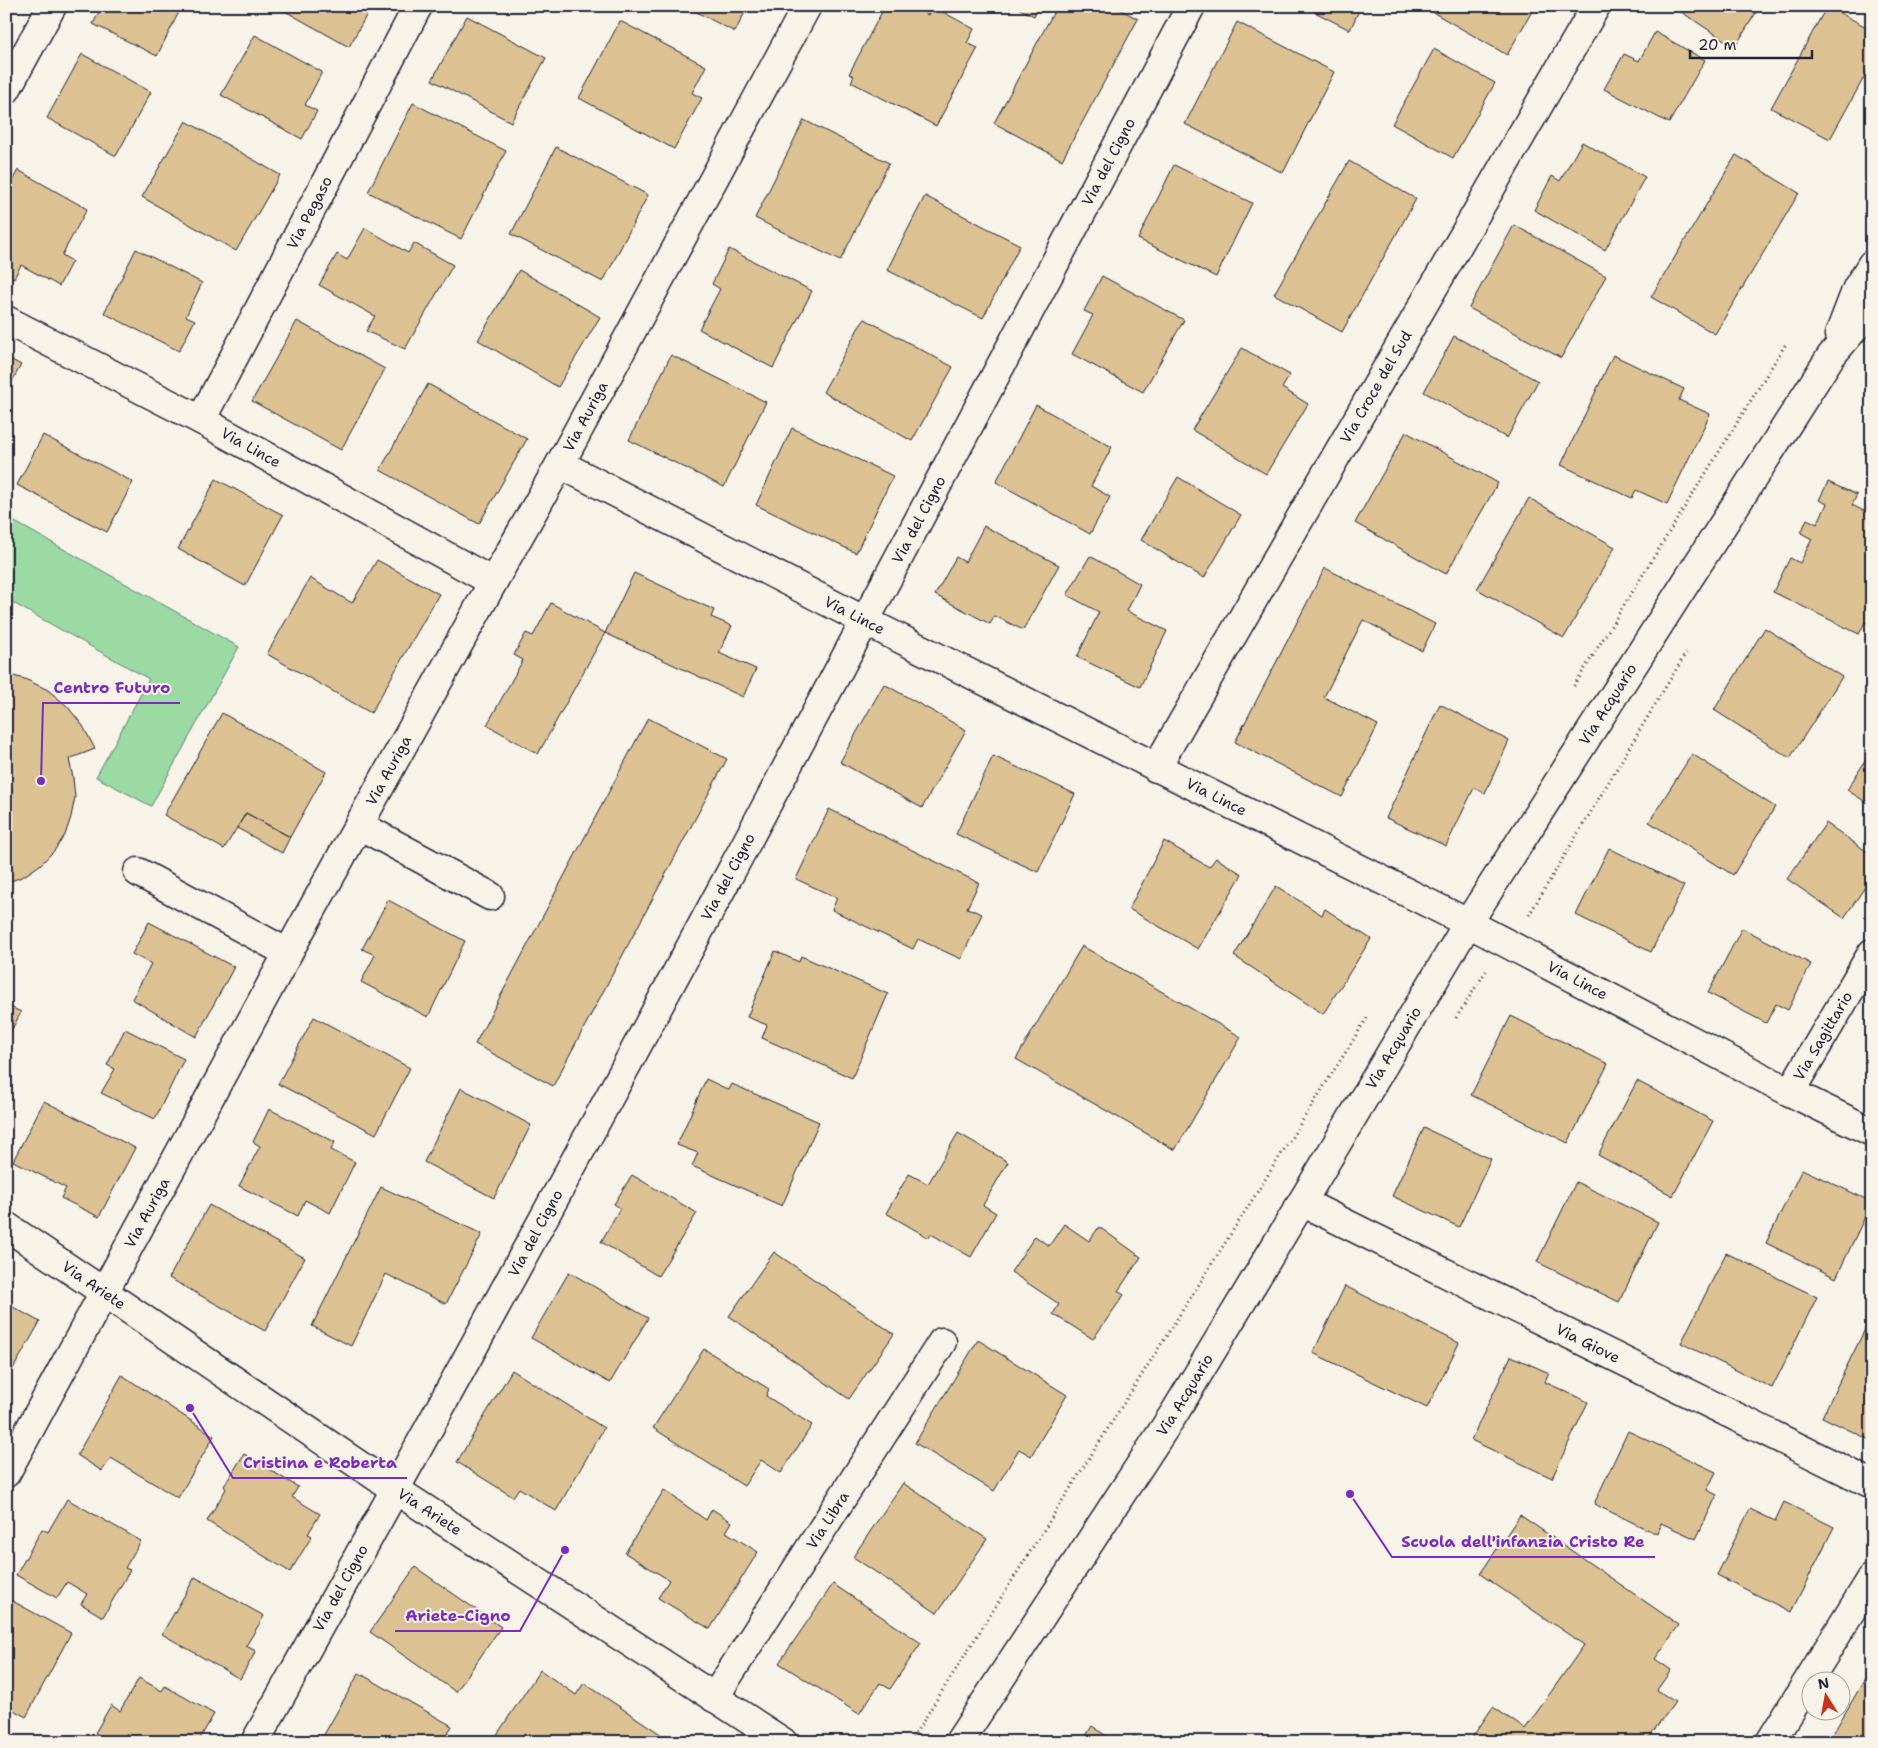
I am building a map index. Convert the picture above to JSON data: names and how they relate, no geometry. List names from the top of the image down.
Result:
{
  "streets": {
    "street": [
      "Via del Cigno",
      "Via Pegaso",
      "Via Croce del Sud",
      "Via Auriga",
      "Via Lince",
      "Via Acquario",
      "Via Sagittario",
      "Via Ariete",
      "Via Giove",
      "Via Libra"
    ]
  },
  "crossings": [
    ["Via del Cigno", "Via Lince"],
    ["Via del Cigno", "Via Ariete"],
    ["Via Pegaso", "Via Lince"],
    ["Via Croce del Sud", "Via Lince"],
    ["Via Auriga", "Via Lince"],
    ["Via Auriga", "Via Ariete"],
    ["Via Lince", "Via Acquario"],
    ["Via Lince", "Via Sagittario"],
    ["Via Acquario", "Via Giove"],
    ["Via Ariete", "Via Libra"]
  ],
  "places": [
    "Centro Futuro",
    "Cristina e Roberta",
    "Scuola dell'infanzia Cristo Re",
    "Ariete-Cigno"
  ],
  "scale_bar": "20 m",
  "north": "top"
}
